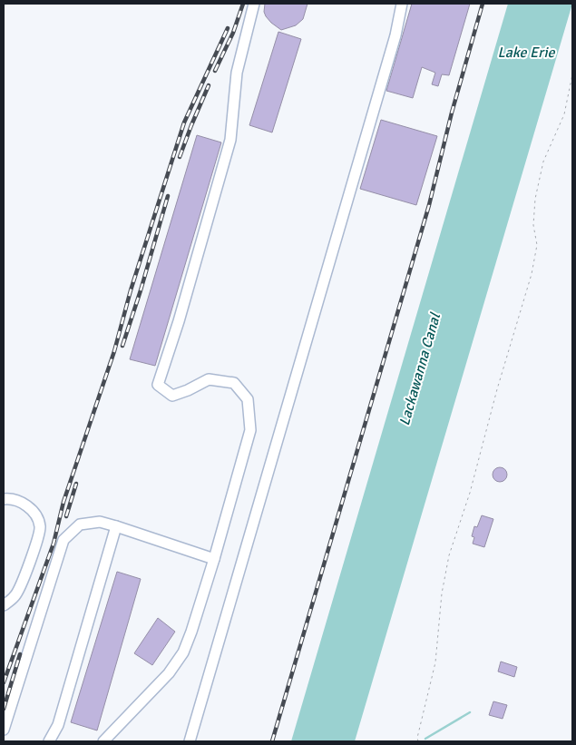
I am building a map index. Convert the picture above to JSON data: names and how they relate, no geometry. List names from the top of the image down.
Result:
{
  "water": ["Lake Erie", "Lackawanna Canal"]
}
